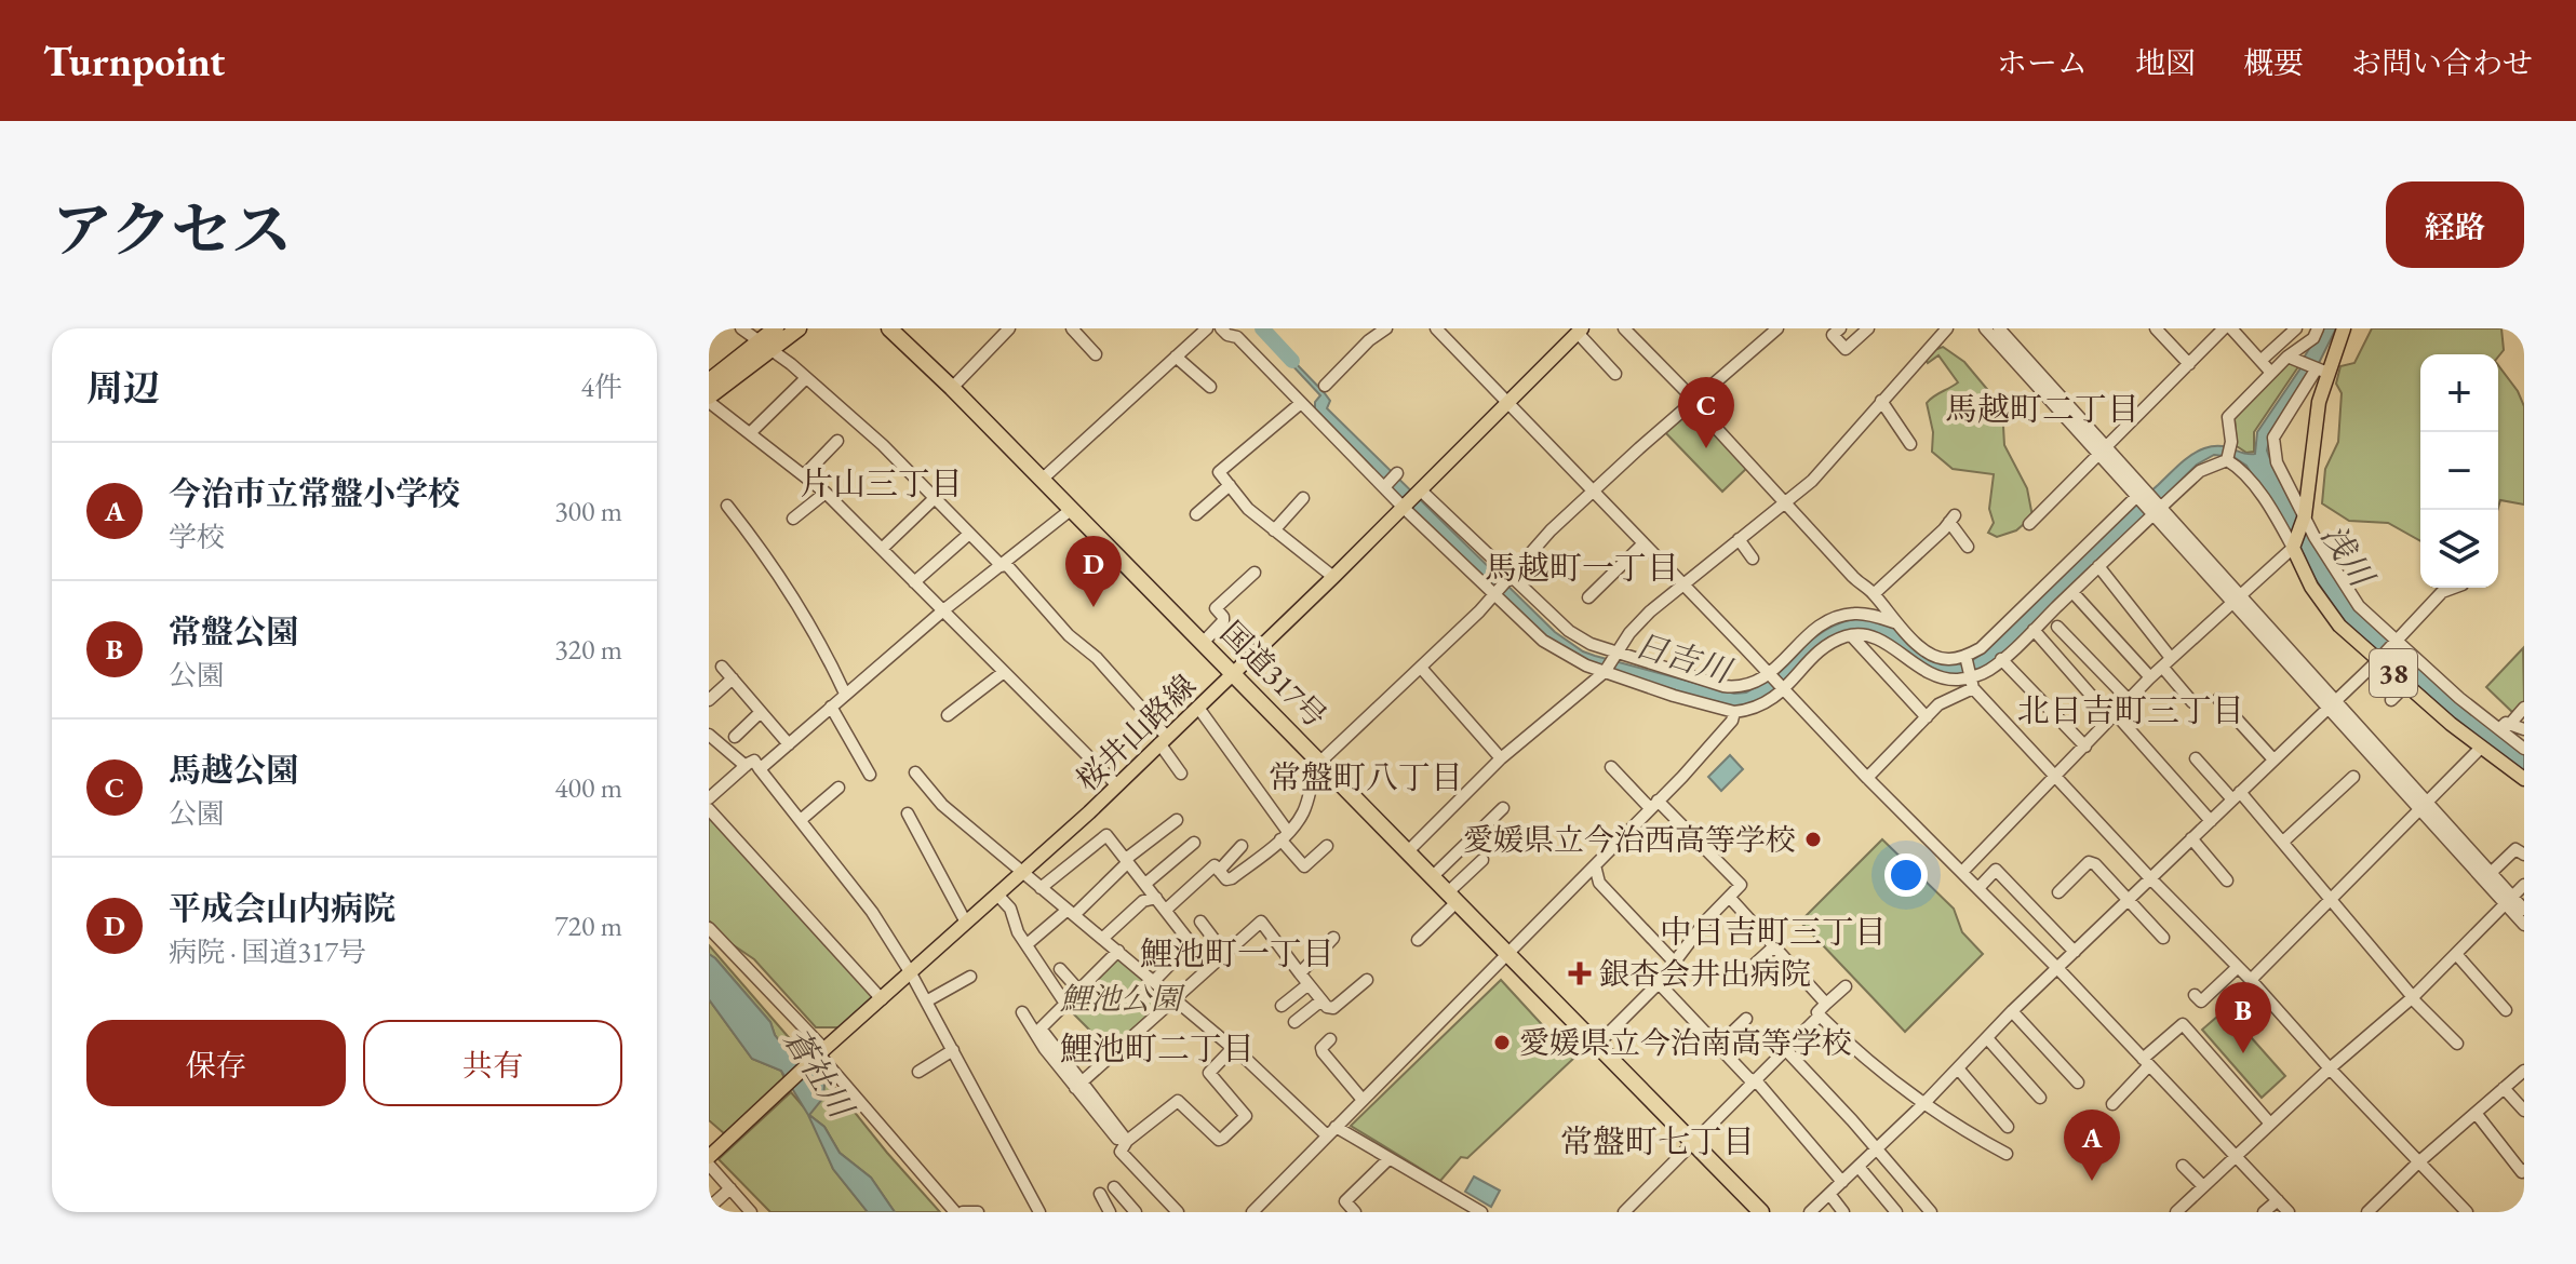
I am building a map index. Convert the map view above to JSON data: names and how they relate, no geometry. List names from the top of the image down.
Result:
{
  "streets": {
    "highway": ["国道317号"],
    "main road": ["38", "桜井山路線"]
  },
  "crossings": [
    ["国道317号", "桜井山路線"]
  ],
  "districts": [
    "馬越町二丁目",
    "片山三丁目",
    "馬越町一丁目",
    "北日吉町三丁目",
    "常盤町八丁目",
    "中日吉町三丁目",
    "鯉池町一丁目",
    "鯉池町二丁目",
    "常盤町七丁目"
  ],
  "water": ["浅川", "日吉川", "蒼社川"],
  "parks": ["鯉池公園"],
  "places": {
    "other": ["愛媛県立今治西高等学校", "愛媛県立今治南高等学校"],
    "health": ["銀杏会井出病院"]
  },
  "page": {
    "header": "Turnpoint",
    "nav": [
      "ホーム",
      "地図",
      "概要",
      "お問い合わせ"
    ],
    "title": "アクセス",
    "buttons": [
      "経路",
      ["保存", "共有"]
    ],
    "heading": ["周辺", "4件"],
    "map_buttons": ["+", "−"],
    "pins": [
      "C",
      "D",
      "B",
      "A"
    ],
    "list": [
      {
        "mark": "A",
        "name": "今治市立常盤小学校",
        "note": "学校",
        "value": "300 m"
      },
      {
        "mark": "B",
        "name": "常盤公園",
        "note": "公園",
        "value": "320 m"
      },
      {
        "mark": "C",
        "name": "馬越公園",
        "note": "公園",
        "value": "400 m"
      },
      {
        "mark": "D",
        "name": "平成会山内病院",
        "note": "病院 · 国道317号",
        "value": "720 m"
      }
    ]
  }
}
